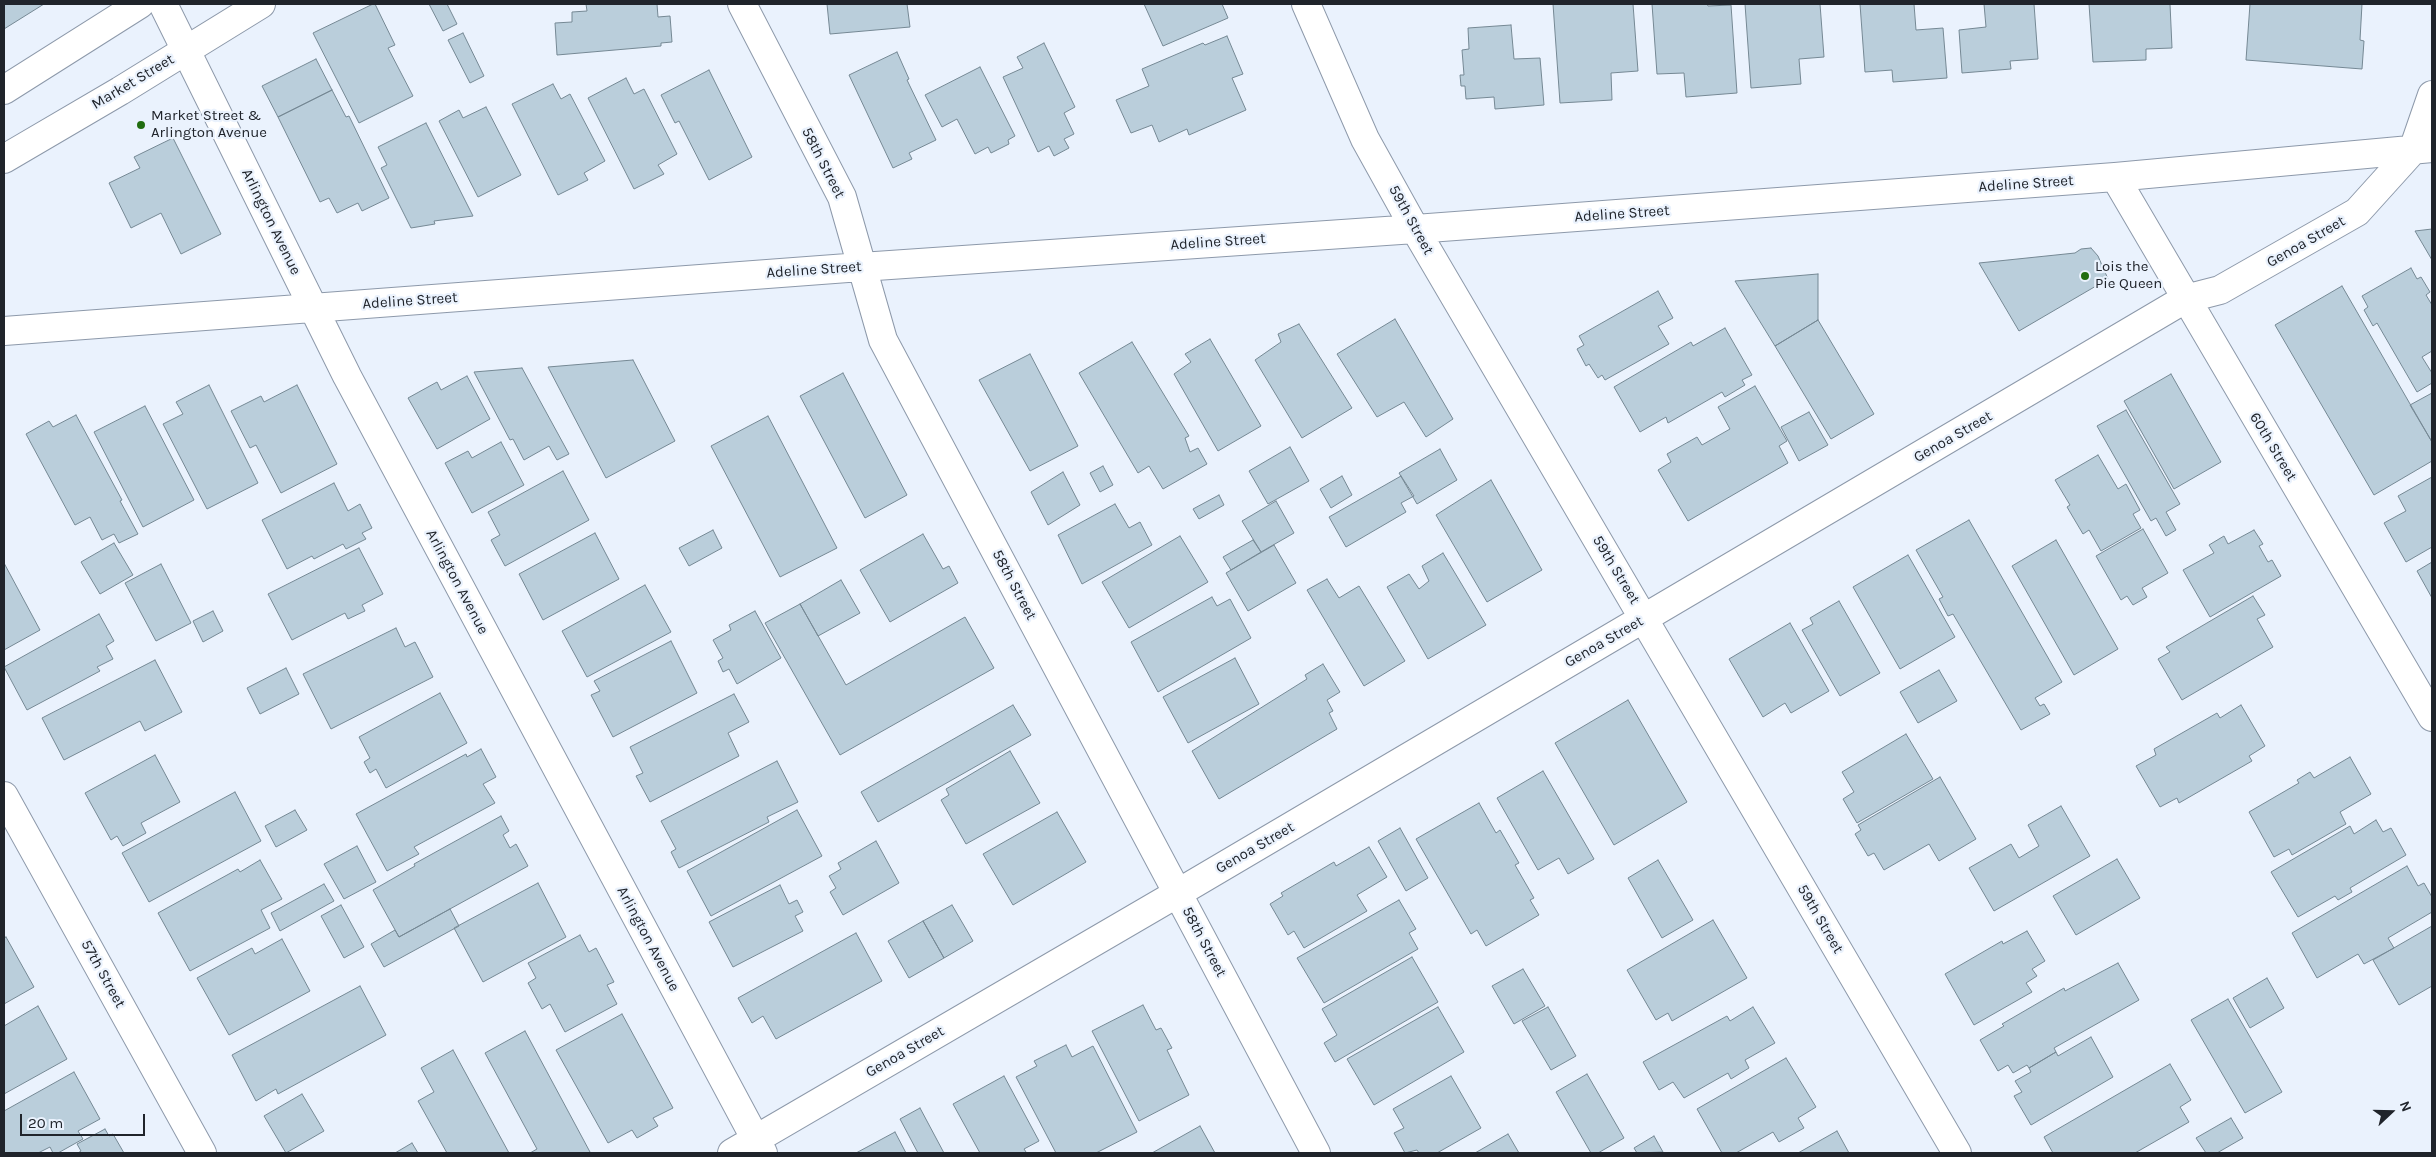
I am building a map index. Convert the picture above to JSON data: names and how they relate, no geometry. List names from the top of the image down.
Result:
{
  "streets": {
    "street": [
      "Market Street",
      "58th Street",
      "Adeline Street",
      "59th Street",
      "Arlington Avenue",
      "Genoa Street",
      "60th Street",
      "57th Street"
    ]
  },
  "crossings": [
    ["Market Street", "Arlington Avenue"],
    ["58th Street", "Adeline Street"],
    ["58th Street", "Genoa Street"],
    ["Adeline Street", "59th Street"],
    ["Adeline Street", "Arlington Avenue"],
    ["Adeline Street", "Genoa Street"],
    ["Adeline Street", "60th Street"],
    ["59th Street", "Genoa Street"],
    ["Arlington Avenue", "Genoa Street"],
    ["Genoa Street", "60th Street"]
  ],
  "places": ["Market Street & Arlington Avenue", "Lois the Pie Queen"],
  "scale_bar": "20 m",
  "north": "right"
}
